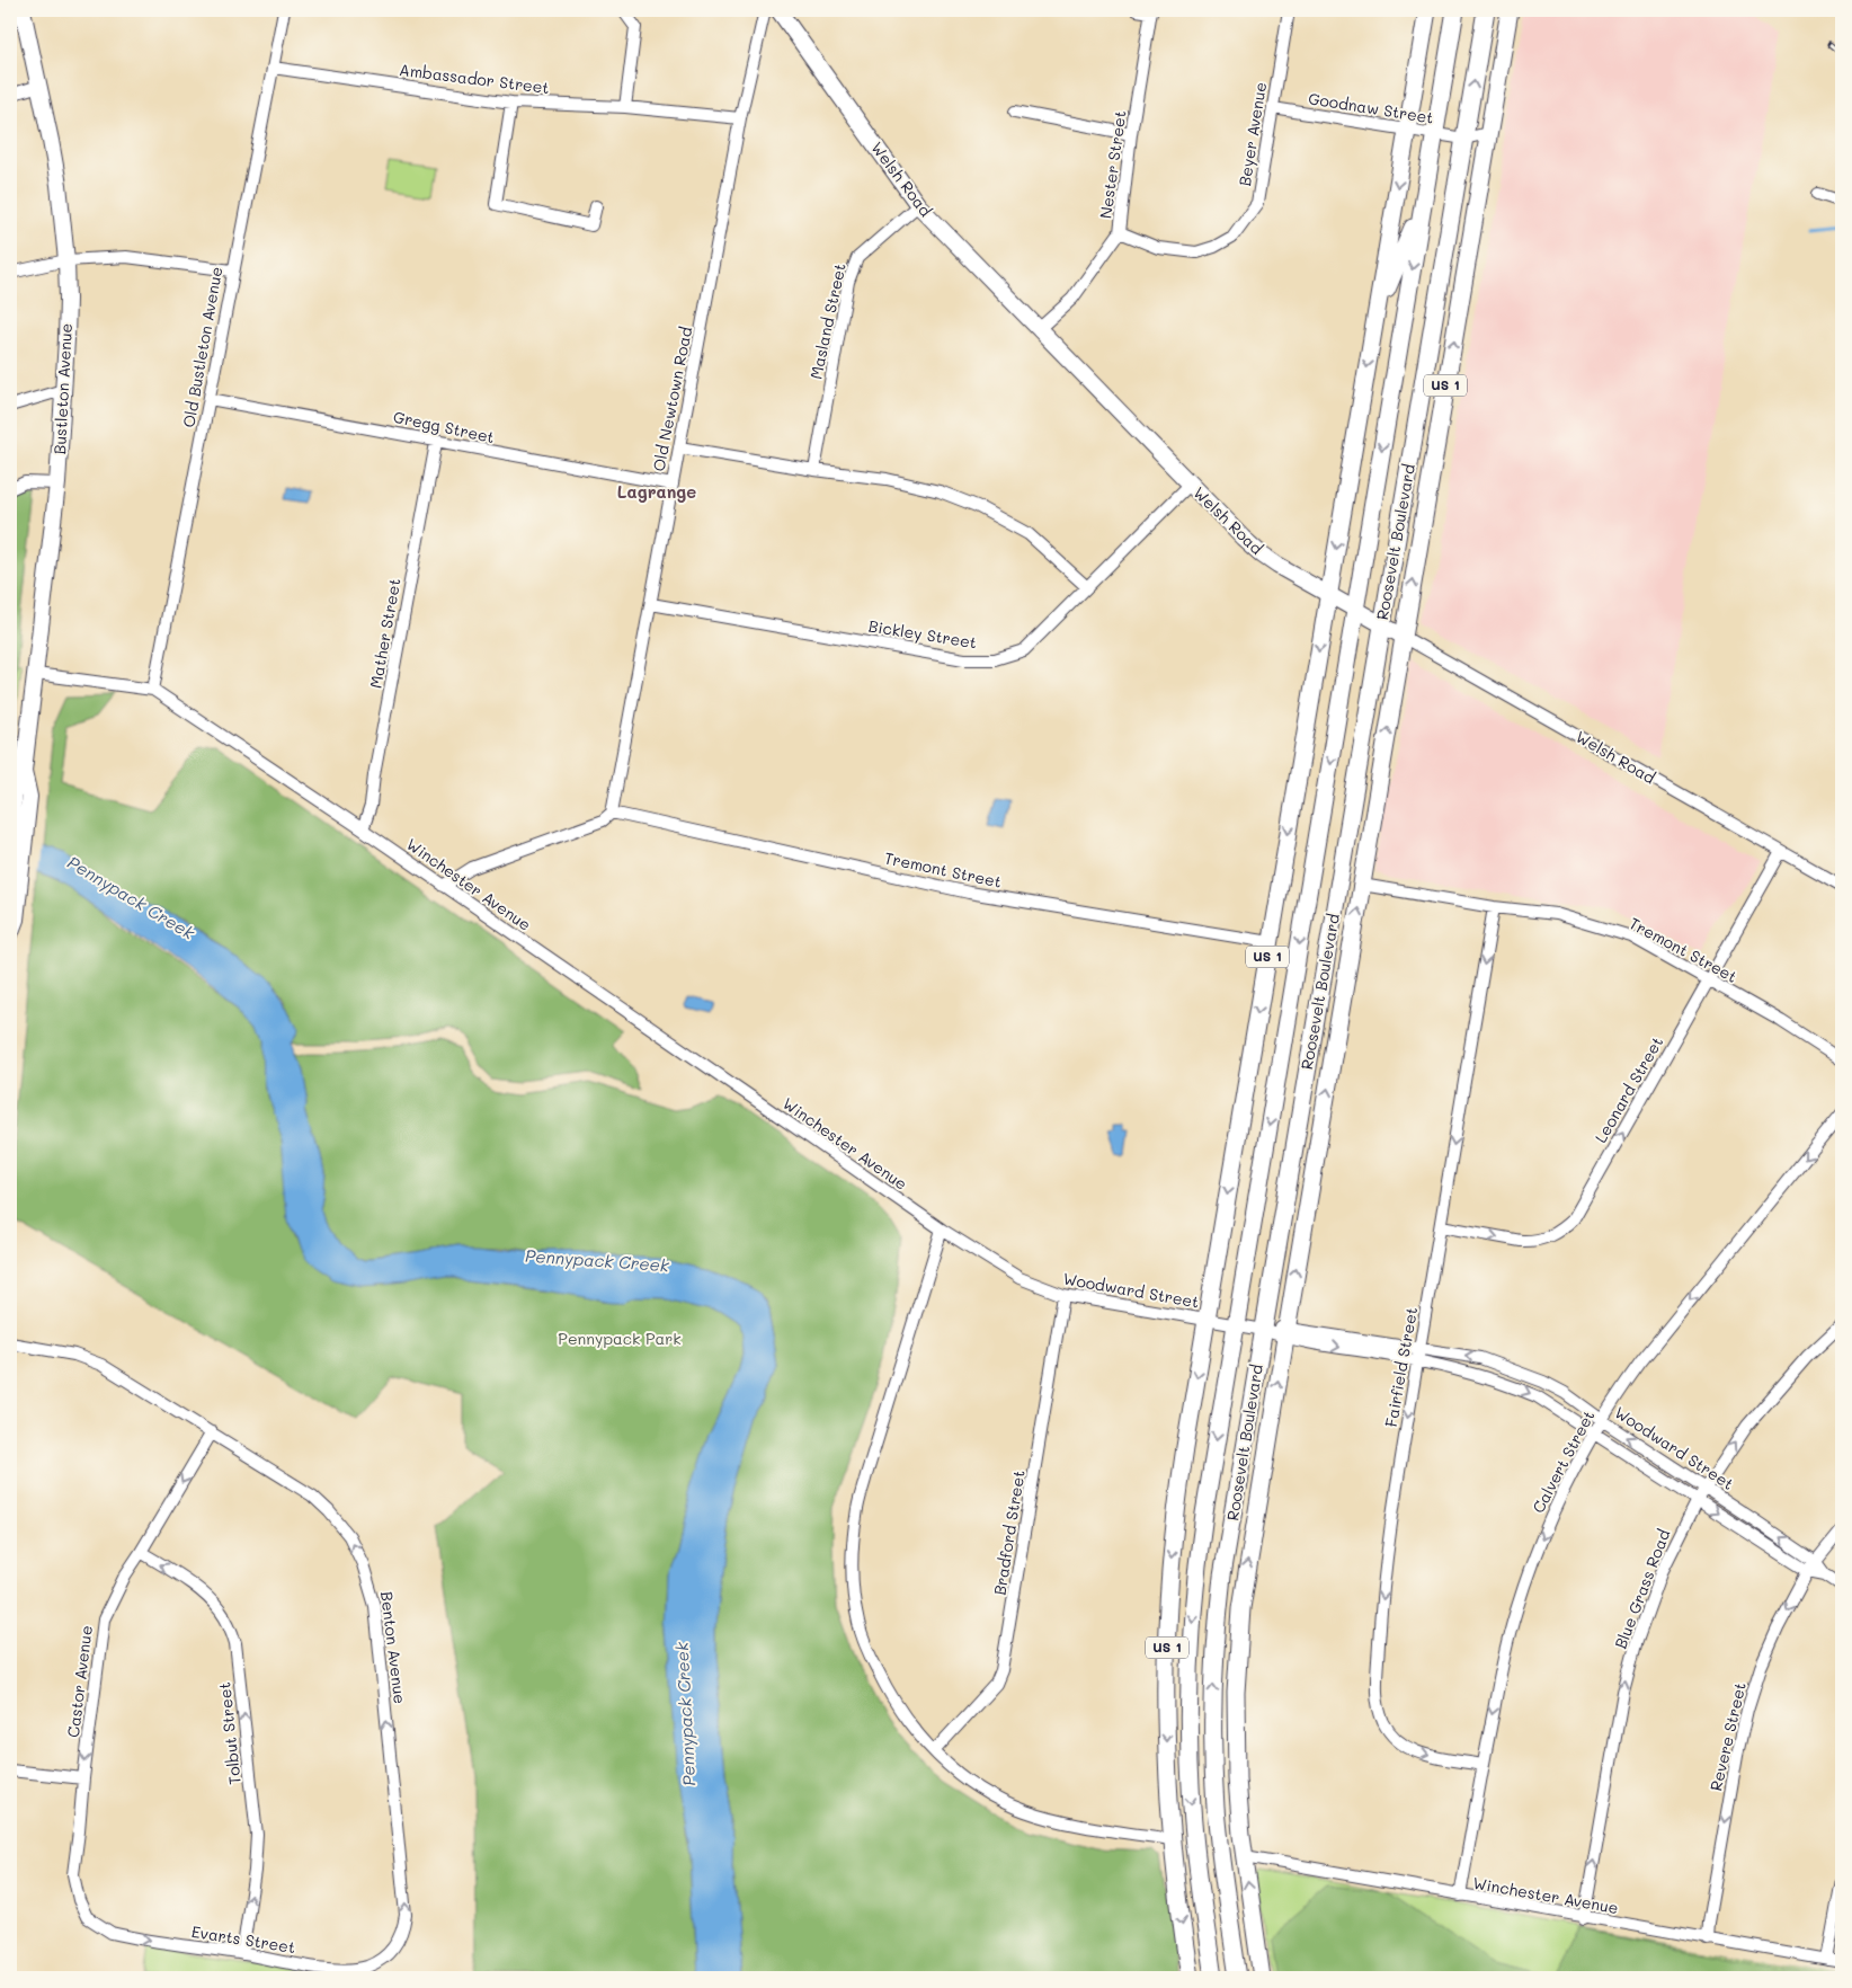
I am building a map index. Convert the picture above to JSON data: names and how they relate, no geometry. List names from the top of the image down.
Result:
{
  "streets": {
    "highway": ["US 1", "Roosevelt Boulevard"],
    "main road": ["Welsh Road", "Bustleton Avenue"],
    "street": [
      "Ambassador Street",
      "Goodnaw Street",
      "Beyer Avenue",
      "Nester Street",
      "Masland Street",
      "Old Bustleton Avenue",
      "Old Newtown Road",
      "Gregg Street",
      "Mather Street",
      "Bickley Street",
      "Tremont Street",
      "Winchester Avenue",
      "Leonard Street",
      "Woodward Street",
      "Fairfield Street",
      "Calvert Street",
      "Bradford Street",
      "Blue Grass Road",
      "Benton Avenue",
      "Castor Avenue",
      "Tolbut Street",
      "Revere Street",
      "Evarts Street"
    ]
  },
  "crossings": [
    ["Ambassador Street", "Old Bustleton Avenue"],
    ["Ambassador Street", "Old Newtown Road"],
    ["Goodnaw Street", "Beyer Avenue"],
    ["Goodnaw Street", "US 1"],
    ["Goodnaw Street", "Roosevelt Boulevard"],
    ["Beyer Avenue", "Nester Street"],
    ["Nester Street", "Welsh Road"],
    ["Welsh Road", "Masland Street"],
    ["Welsh Road", "US 1"],
    ["Welsh Road", "Roosevelt Boulevard"],
    ["Welsh Road", "Bickley Street"],
    ["Welsh Road", "Leonard Street"],
    ["Old Bustleton Avenue", "Gregg Street"],
    ["Old Bustleton Avenue", "Winchester Avenue"],
    ["US 1", "Tremont Street"],
    ["US 1", "Woodward Street"],
    ["Bustleton Avenue", "Winchester Avenue"],
    ["Old Newtown Road", "Gregg Street"],
    ["Old Newtown Road", "Bickley Street"],
    ["Old Newtown Road", "Tremont Street"],
    ["Gregg Street", "Mather Street"],
    ["Roosevelt Boulevard", "Tremont Street"],
    ["Roosevelt Boulevard", "Winchester Avenue"],
    ["Roosevelt Boulevard", "Woodward Street"],
    ["Mather Street", "Winchester Avenue"],
    ["Tremont Street", "Leonard Street"],
    ["Tremont Street", "Fairfield Street"],
    ["Winchester Avenue", "Woodward Street"],
    ["Winchester Avenue", "Calvert Street"],
    ["Winchester Avenue", "Blue Grass Road"],
    ["Winchester Avenue", "Revere Street"],
    ["Leonard Street", "Fairfield Street"],
    ["Woodward Street", "Fairfield Street"],
    ["Woodward Street", "Calvert Street"],
    ["Woodward Street", "Bradford Street"],
    ["Woodward Street", "Blue Grass Road"],
    ["Woodward Street", "Revere Street"],
    ["Fairfield Street", "Calvert Street"],
    ["Benton Avenue", "Castor Avenue"],
    ["Benton Avenue", "Evarts Street"],
    ["Castor Avenue", "Tolbut Street"],
    ["Castor Avenue", "Evarts Street"],
    ["Tolbut Street", "Evarts Street"]
  ],
  "one_way": [
    "Leonard Street",
    "Fairfield Street",
    "Calvert Street",
    "Blue Grass Road",
    "Benton Avenue",
    "Castor Avenue",
    "Tolbut Street",
    "Revere Street",
    "Evarts Street"
  ],
  "districts": ["Lagrange"],
  "water": ["Pennypack Creek"],
  "parks": ["Pennypack Park"]
}
